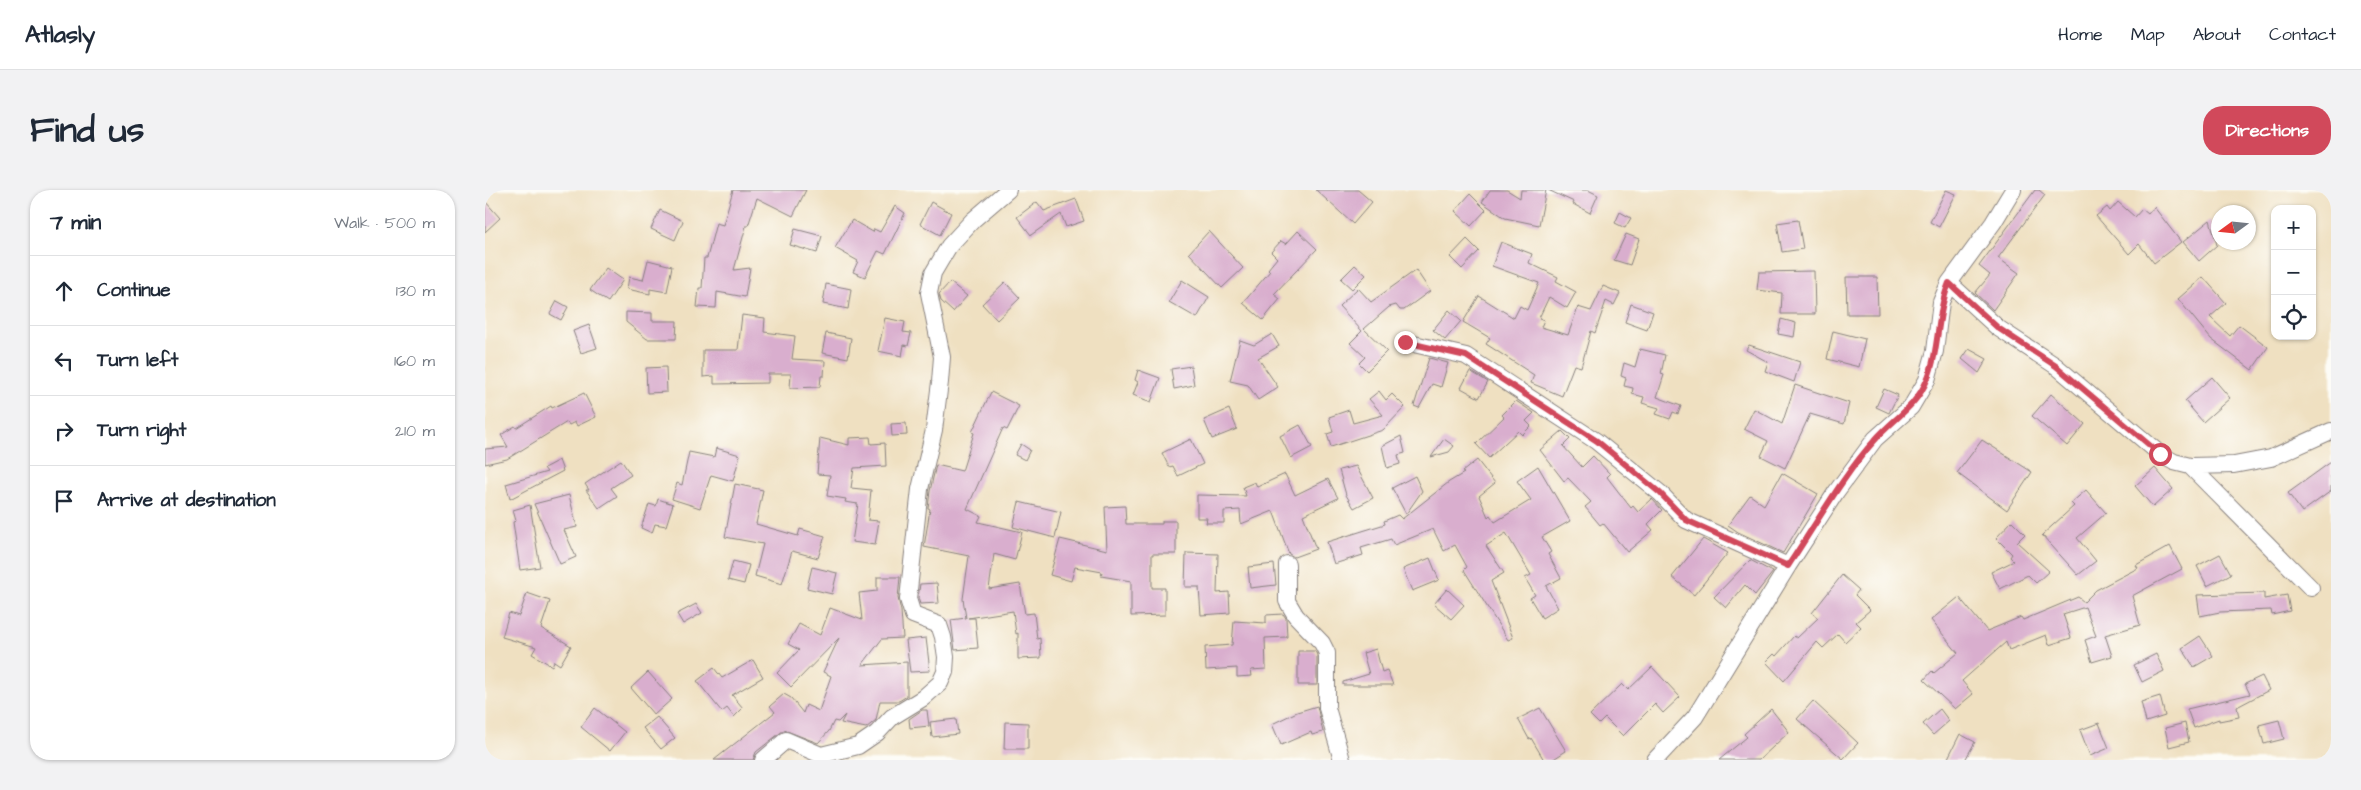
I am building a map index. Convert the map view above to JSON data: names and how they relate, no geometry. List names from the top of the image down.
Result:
{
  "north": "left",
  "page": {
    "header": "Atlasly",
    "nav": [
      "Home",
      "Map",
      "About",
      "Contact"
    ],
    "title": "Find us",
    "buttons": "Directions",
    "heading": ["7 min", "Walk · 500 m"],
    "map_buttons": ["+", "−"],
    "list": [
      ["Continue", "130 m"],
      ["Turn left", "160 m"],
      ["Turn right", "210 m"],
      "Arrive at destination"
    ]
  }
}
